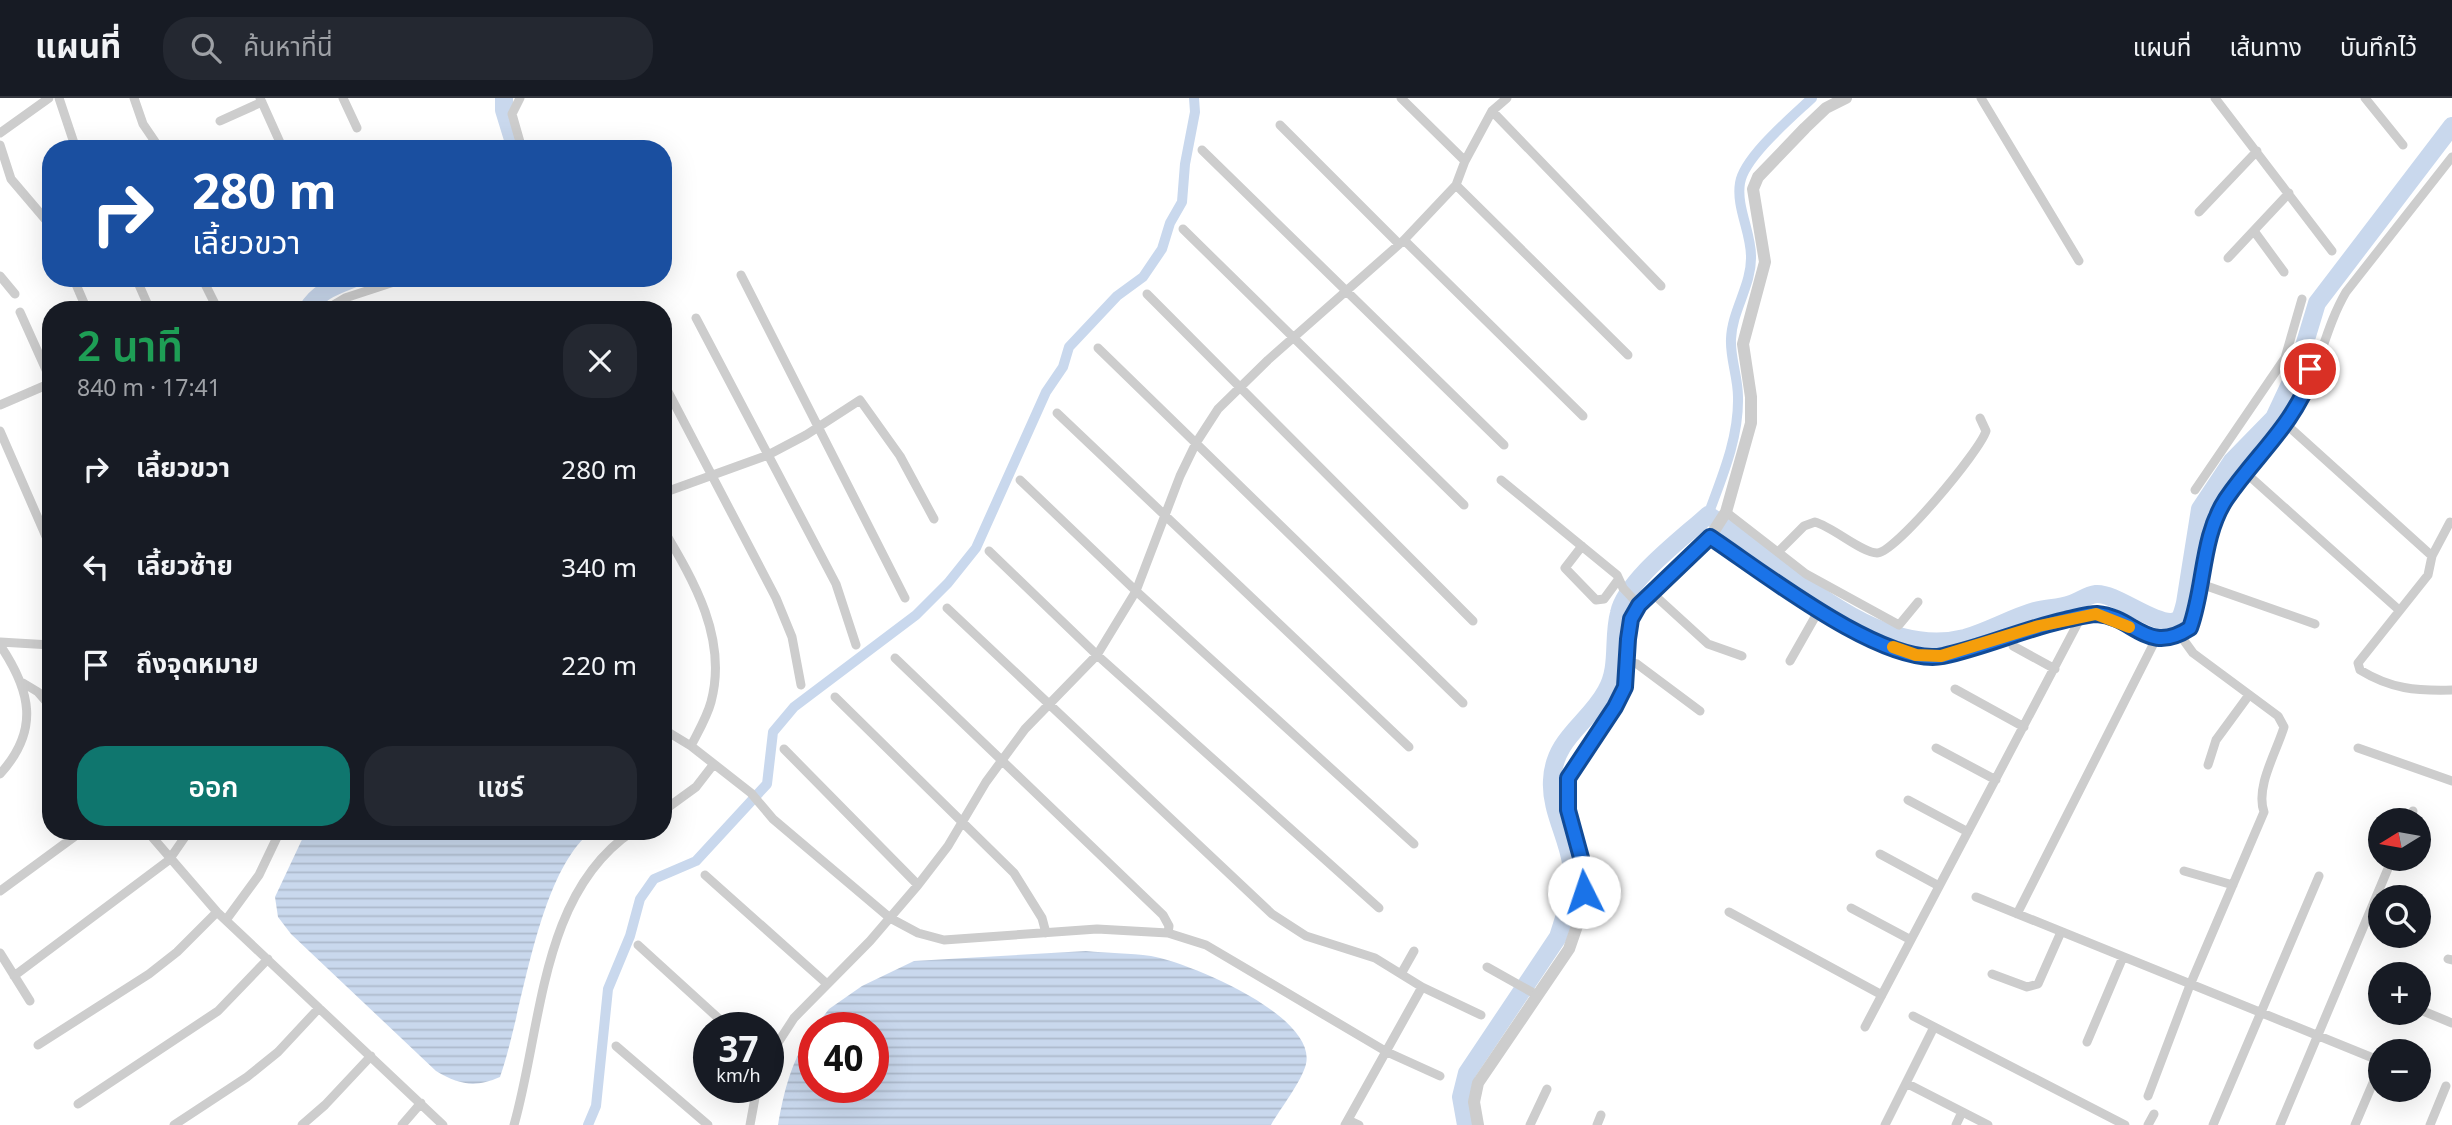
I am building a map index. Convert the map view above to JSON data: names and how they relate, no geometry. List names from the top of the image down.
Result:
{
  "north": "left",
  "page": {
    "header": "แผนที่",
    "search": "ค้นหาที่นี่",
    "nav": ["แผนที่", "เส้นทาง", "บันทึกไว้"],
    "turn": ["280 m", "เลี้ยวขวา"],
    "heading": ["2 นาที", "840 m · 17:41"],
    "list": [
      {
        "name": "เลี้ยวขวา",
        "value": "280 m"
      },
      {
        "name": "เลี้ยวซ้าย",
        "value": "340 m"
      },
      {
        "name": "ถึงจุดหมาย",
        "value": "220 m"
      }
    ],
    "buttons": ["ออก", "แชร์"],
    "map_buttons": ["+", "−"],
    "speed": "37 km/h",
    "limit": "40"
  }
}
